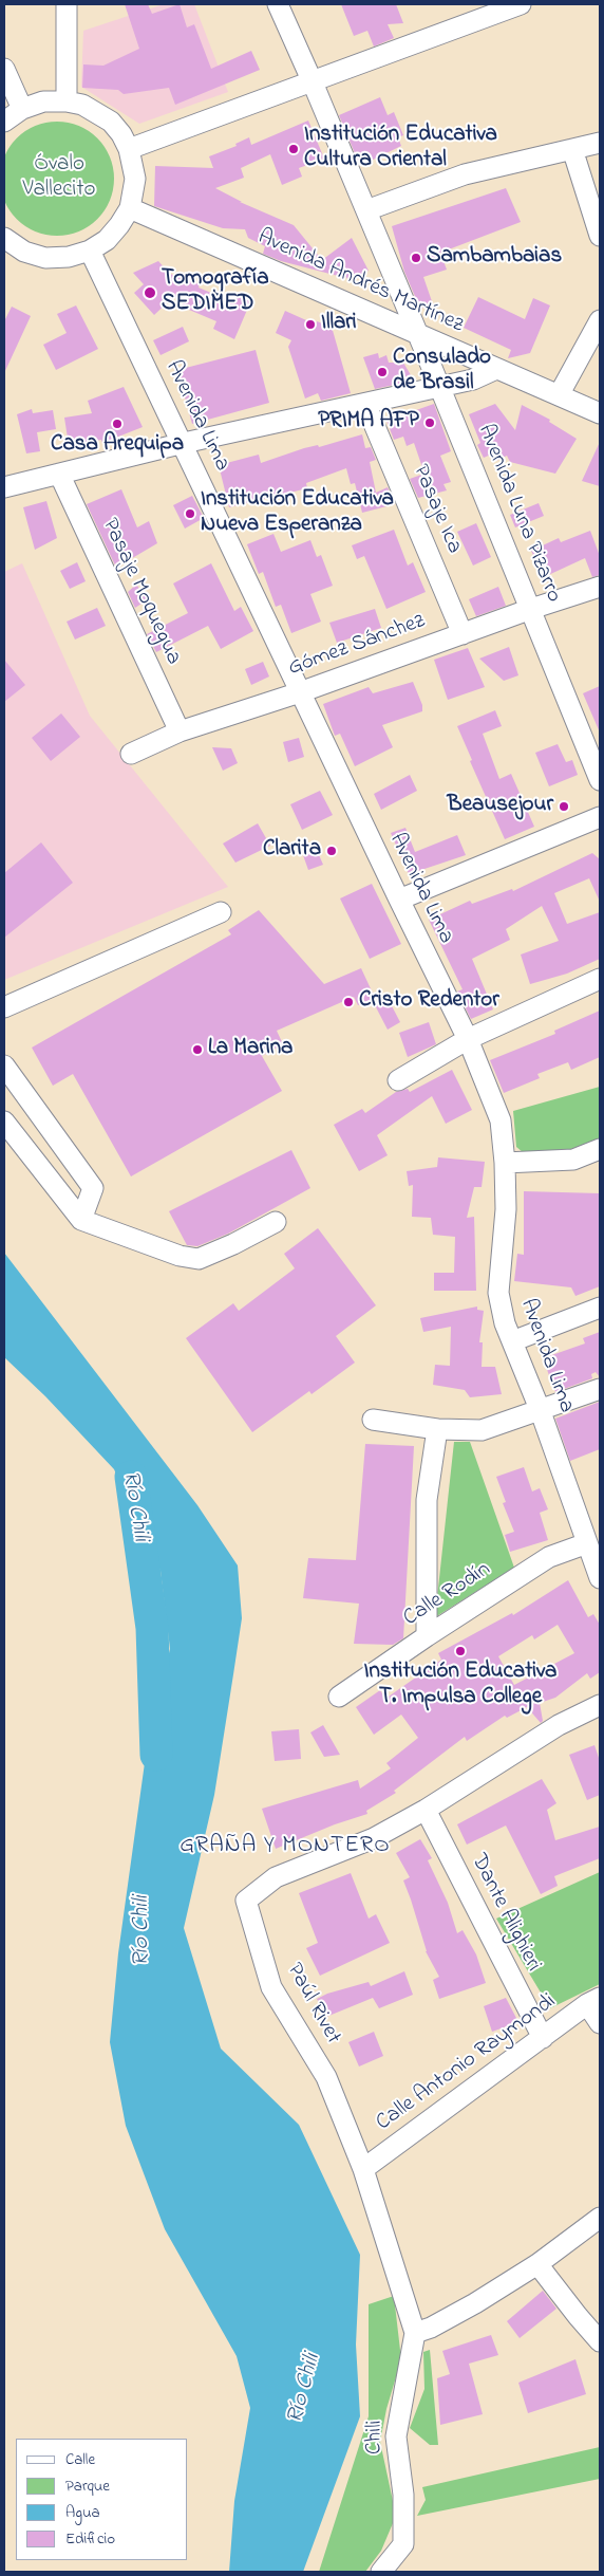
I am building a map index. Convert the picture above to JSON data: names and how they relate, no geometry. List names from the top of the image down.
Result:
{
  "streets": {
    "street": [
      "Avenida Andrés Martínez",
      "Avenida Lima",
      "Pasaje Ica",
      "Avenida Luna Pizarro",
      "Pasaje Moquegua",
      "Gómez Sánchez",
      "Calle Rodín",
      "Dante Alighieri",
      "Paúl Rivet",
      "Calle Antonio Raymondi",
      "Chili"
    ]
  },
  "crossings": [
    ["Avenida Andrés Martínez", "Avenida Luna Pizarro"],
    ["Avenida Lima", "Gómez Sánchez"],
    ["Avenida Lima", "Calle Rodín"],
    ["Pasaje Ica", "Gómez Sánchez"],
    ["Avenida Luna Pizarro", "Gómez Sánchez"],
    ["Pasaje Moquegua", "Gómez Sánchez"],
    ["Dante Alighieri", "Paúl Rivet"],
    ["Dante Alighieri", "Calle Antonio Raymondi"],
    ["Paúl Rivet", "Calle Antonio Raymondi"],
    ["Paúl Rivet", "Chili"]
  ],
  "districts": ["GRAÑA Y MONTERO"],
  "water": ["Río Chili"],
  "parks": ["Óvalo Vallecito"],
  "places": [
    "Institución Educativa Cultura Oriental",
    "Sambambaias",
    "Tomografía SEDIMED",
    "Illari",
    "Consulado de Brasil",
    "PRIMA AFP",
    "Casa Arequipa",
    "Institución Educativa Nueva Esperanza",
    "Beausejour",
    "Clarita",
    "Cristo Redentor",
    "La Marina",
    "Institución Educativa T. Impulsa College"
  ],
  "legend": [
    "Calle",
    "Parque",
    "Agua",
    "Edificio"
  ]
}
